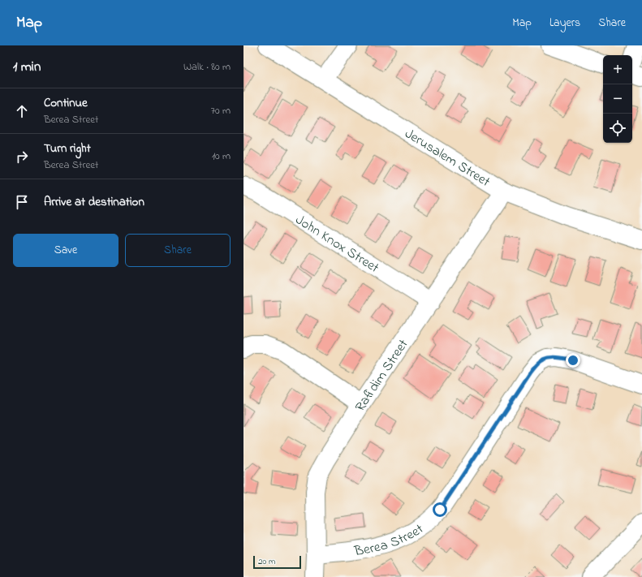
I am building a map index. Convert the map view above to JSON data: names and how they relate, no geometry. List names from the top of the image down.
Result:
{
  "streets": {
    "street": [
      "Jerusalem Street",
      "John Knox Street",
      "Rafidim Street",
      "Berea Street"
    ]
  },
  "crossings": [
    ["Jerusalem Street", "Rafidim Street"],
    ["John Knox Street", "Rafidim Street"],
    ["Rafidim Street", "Berea Street"]
  ],
  "scale_bar": "20 m",
  "page": {
    "header": "Map",
    "nav": ["Map", "Layers", "Share"],
    "heading": ["1 min", "Walk · 80 m"],
    "map_buttons": ["+", "−"],
    "list": [
      ["Continue", "Berea Street", "70 m"],
      ["Turn right", "Berea Street", "10 m"],
      "Arrive at destination"
    ],
    "buttons": ["Save", "Share"],
    "scale": "20 m"
  }
}
